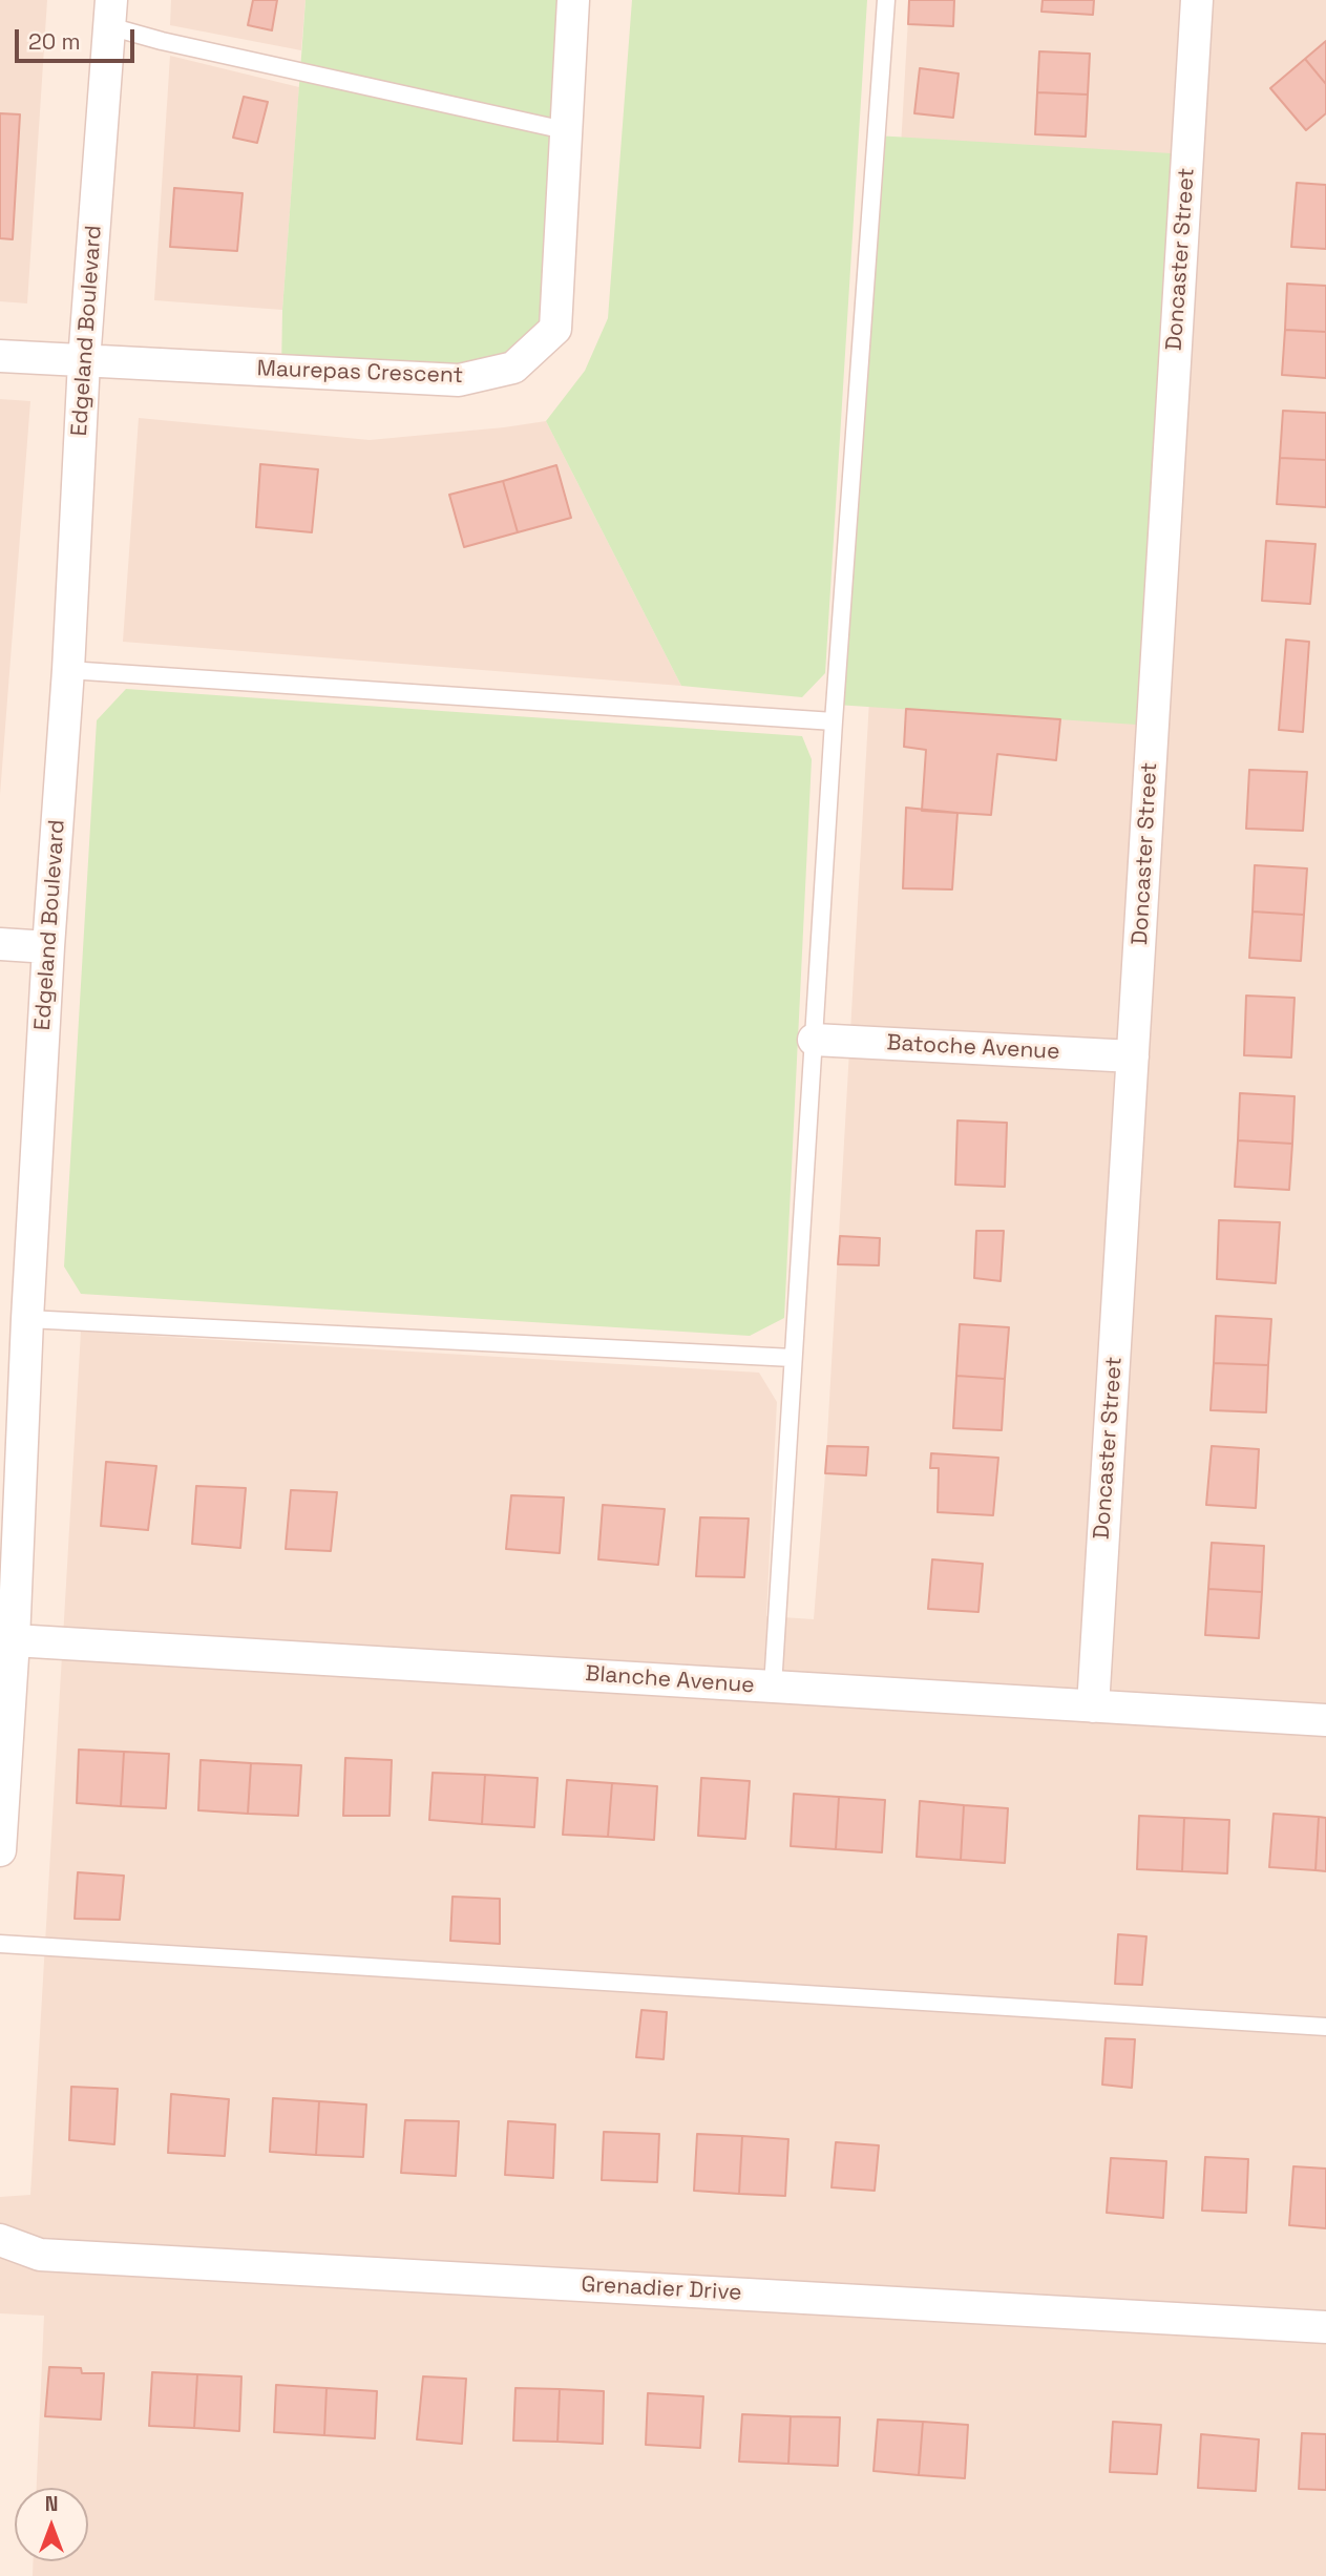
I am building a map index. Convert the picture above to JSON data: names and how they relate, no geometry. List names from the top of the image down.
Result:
{
  "streets": {
    "street": [
      "Doncaster Street",
      "Edgeland Boulevard",
      "Maurepas Crescent",
      "Batoche Avenue",
      "Blanche Avenue",
      "Grenadier Drive"
    ]
  },
  "crossings": [
    ["Doncaster Street", "Batoche Avenue"],
    ["Doncaster Street", "Blanche Avenue"],
    ["Edgeland Boulevard", "Maurepas Crescent"],
    ["Edgeland Boulevard", "Blanche Avenue"]
  ],
  "scale_bar": "20 m",
  "north": "top"
}
